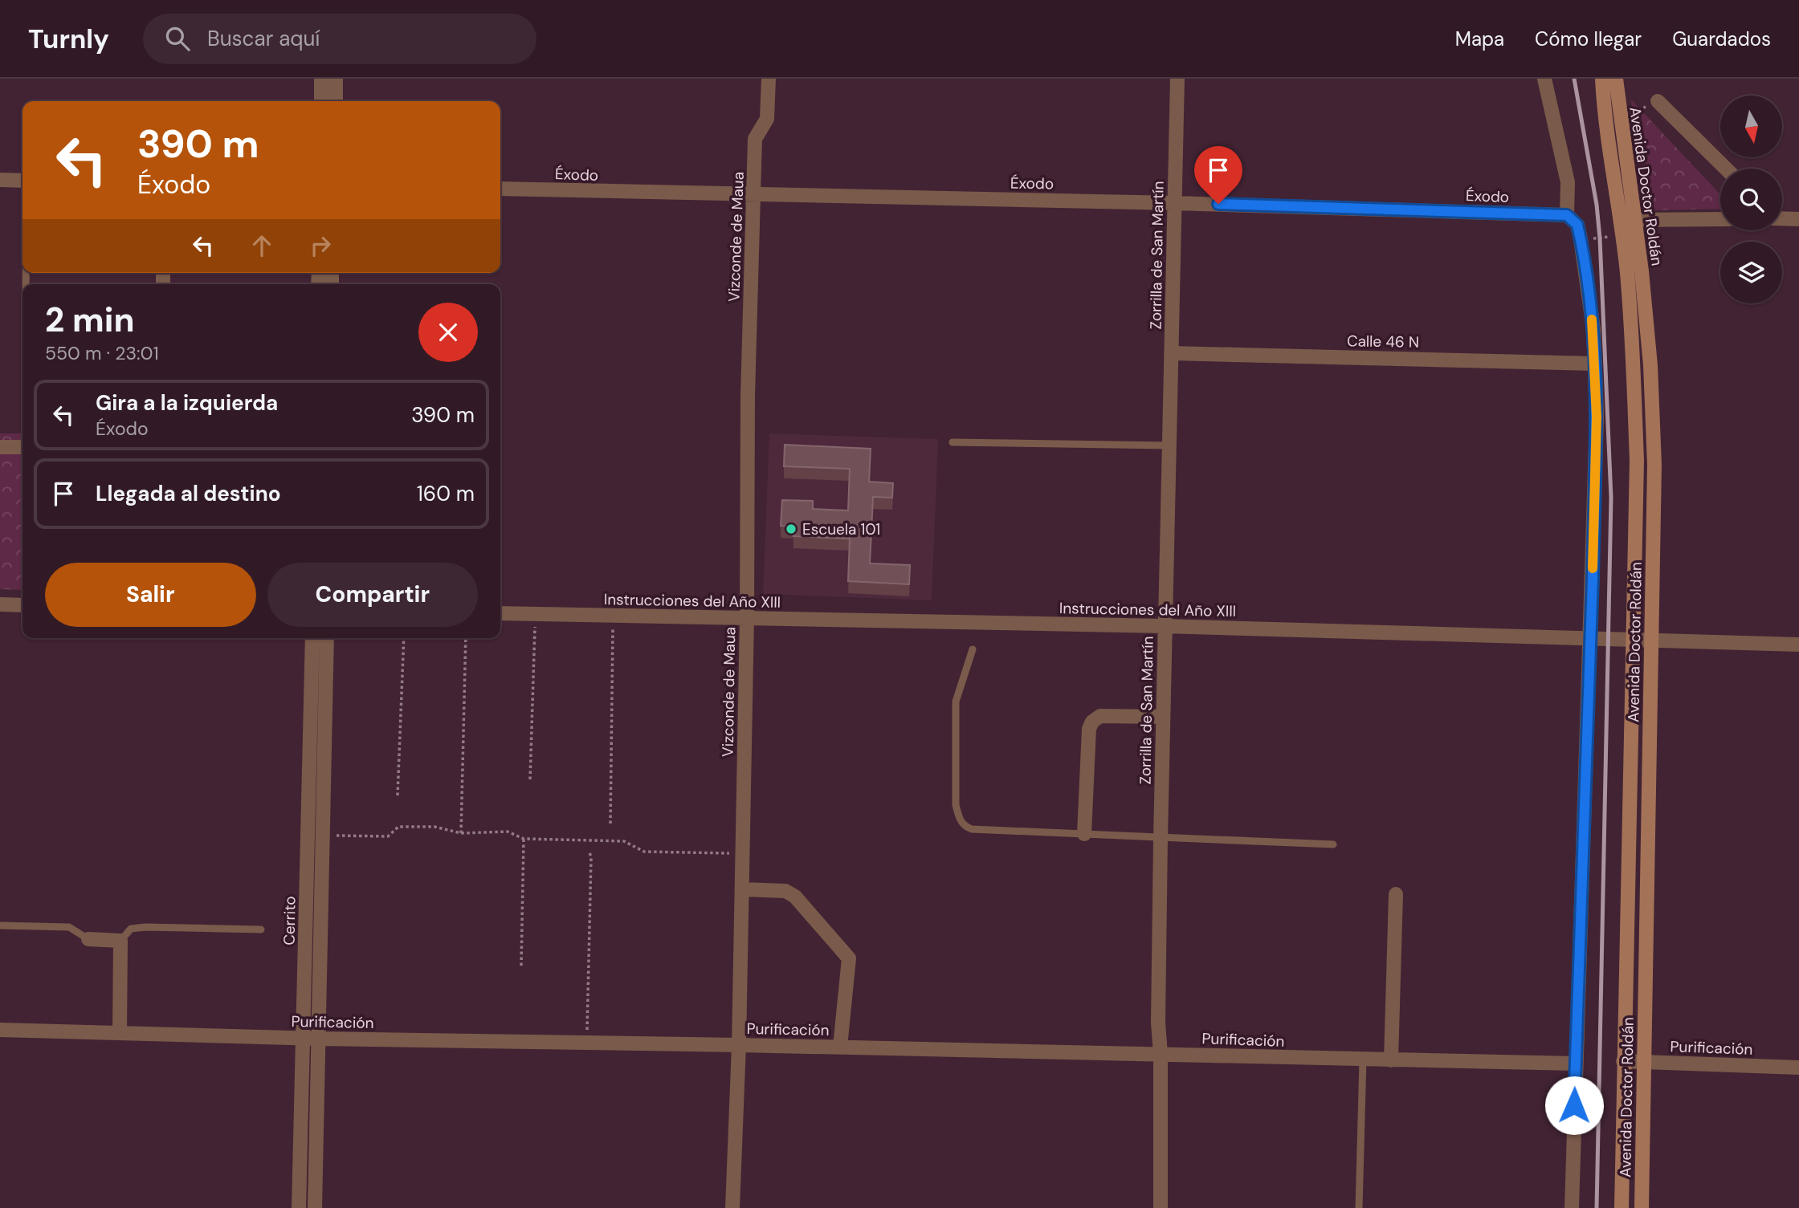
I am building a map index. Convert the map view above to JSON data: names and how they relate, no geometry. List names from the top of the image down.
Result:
{
  "streets": {
    "street": [
      "Éxodo",
      "Avenida Doctor Roldán",
      "Vizconde de Maua",
      "Zorrilla de San Martín",
      "Calle 46 N",
      "Instrucciones del Año XIII",
      "Cerrito",
      "Purificación"
    ]
  },
  "crossings": [
    ["Éxodo", "Vizconde de Maua"],
    ["Éxodo", "Zorrilla de San Martín"],
    ["Avenida Doctor Roldán", "Instrucciones del Año XIII"],
    ["Avenida Doctor Roldán", "Purificación"],
    ["Vizconde de Maua", "Instrucciones del Año XIII"],
    ["Vizconde de Maua", "Purificación"],
    ["Zorrilla de San Martín", "Calle 46 N"],
    ["Zorrilla de San Martín", "Instrucciones del Año XIII"],
    ["Zorrilla de San Martín", "Purificación"],
    ["Cerrito", "Purificación"]
  ],
  "places": ["Escuela 101"],
  "north": "bottom",
  "page": {
    "header": "Turnly",
    "search": "Buscar aquí",
    "nav": ["Mapa", "Cómo llegar", "Guardados"],
    "turn": ["390 m", "Éxodo"],
    "heading": ["2 min", "550 m · 23:01"],
    "list": [
      {
        "name": "Gira a la izquierda",
        "note": "Éxodo",
        "value": "390 m"
      },
      {
        "name": "Llegada al destino",
        "value": "160 m"
      }
    ],
    "buttons": ["Salir", "Compartir"]
  }
}
